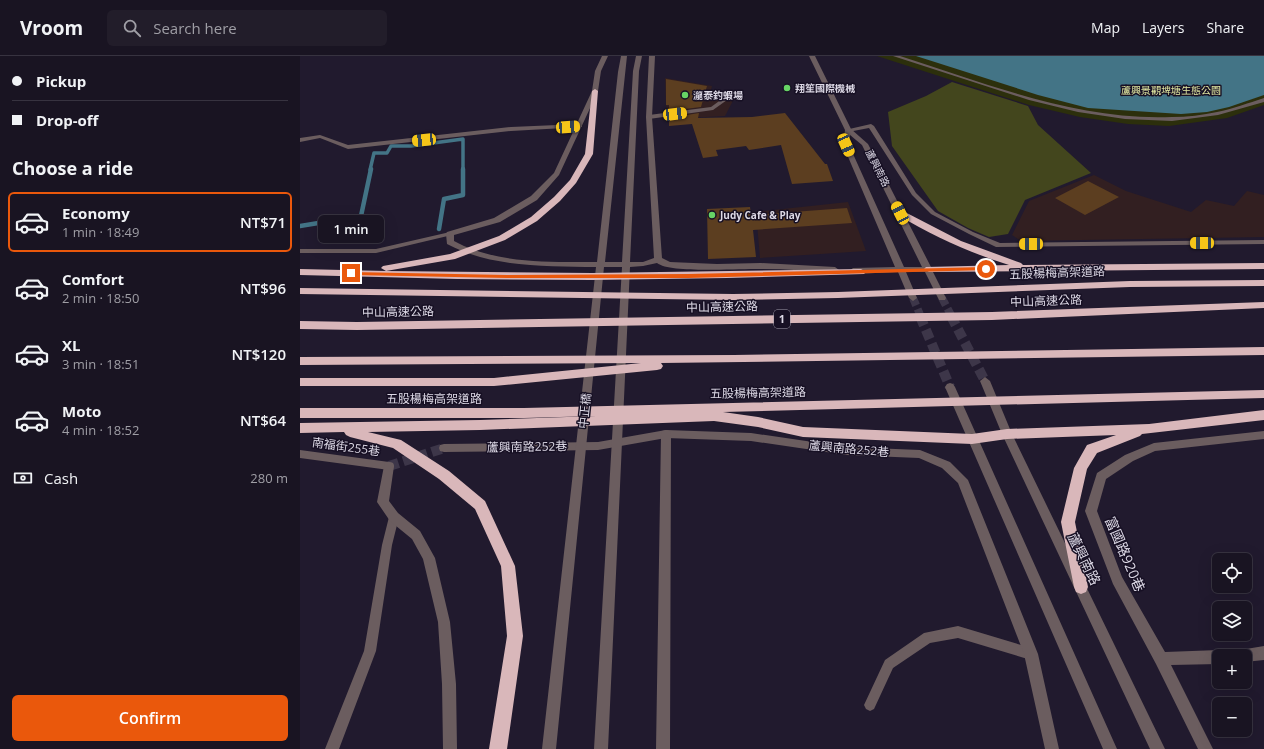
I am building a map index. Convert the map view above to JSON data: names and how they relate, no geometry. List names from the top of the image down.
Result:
{
  "streets": {
    "highway": ["五股楊梅高架道路", "中山高速公路", "1"],
    "street": [
      "蘆興南路",
      "中正橋",
      "南福街255巷",
      "蘆興南路252巷",
      "富國路920巷"
    ]
  },
  "parks": ["蘆興景觀埤塘生態公園"],
  "places": ["翔笙國際機械", "瀧泰釣蝦場", "Judy Cafe & Play"],
  "page": {
    "header": "Vroom",
    "search": "Search here",
    "nav": ["Map", "Layers", "Share"],
    "banner": ["Pickup", "Drop-off"],
    "heading": "Choose a ride",
    "list": [
      {
        "name": "Economy",
        "note": "1 min · 18:49",
        "value": "NT$71"
      },
      {
        "name": "Comfort",
        "note": "2 min · 18:50",
        "value": "NT$96"
      },
      {
        "name": "XL",
        "note": "3 min · 18:51",
        "value": "NT$120"
      },
      {
        "name": "Moto",
        "note": "4 min · 18:52",
        "value": "NT$64"
      }
    ],
    "bubble": "1 min",
    "pay": ["Cash", "280 m"],
    "map_buttons": ["+", "−"],
    "buttons": "Confirm"
  }
}
